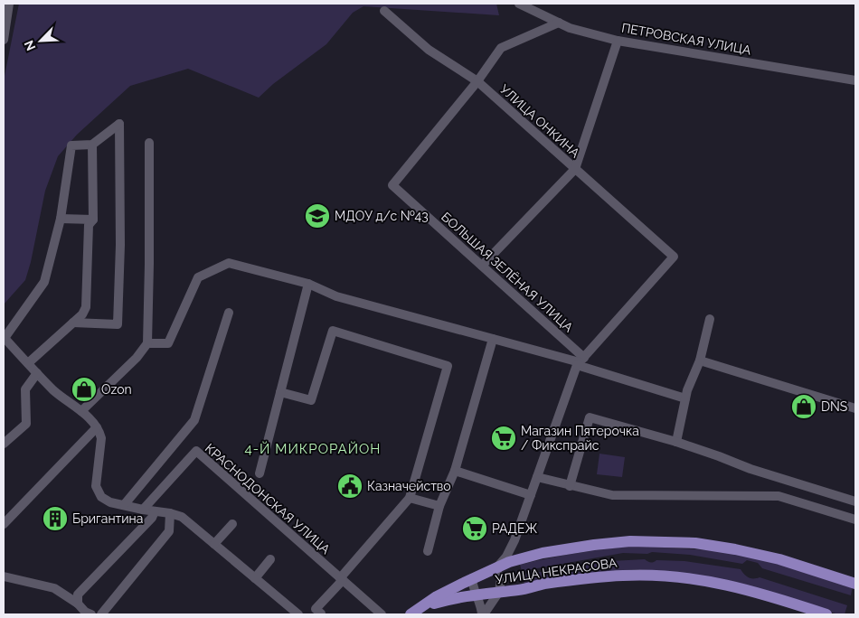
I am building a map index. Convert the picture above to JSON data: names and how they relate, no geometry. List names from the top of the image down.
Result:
{
  "streets": {
    "main road": ["УЛИЦА НЕКРАСОВА"],
    "street": [
      "ПЕТРОВСКАЯ УЛИЦА",
      "УЛИЦА ОНКИНА",
      "БОЛЬШАЯ ЗЕЛЁНАЯ УЛИЦА",
      "КРАСНОДОНСКАЯ УЛИЦА"
    ]
  },
  "crossings": [
    ["УЛИЦА ОНКИНА", "БОЛЬШАЯ ЗЕЛЁНАЯ УЛИЦА"]
  ],
  "districts": ["4-Й МИКРОРАЙОН"],
  "places": {
    "school or university": ["МДОУ д/с №43"],
    "shop": ["Ozon", "DNS"],
    "supermarket": ["Магазин Пятерочка / Фикспрайс", "РАДЕЖ"],
    "public building": ["Казначейство"],
    "building": ["Бригантина"]
  },
  "north": "bottom left"
}
